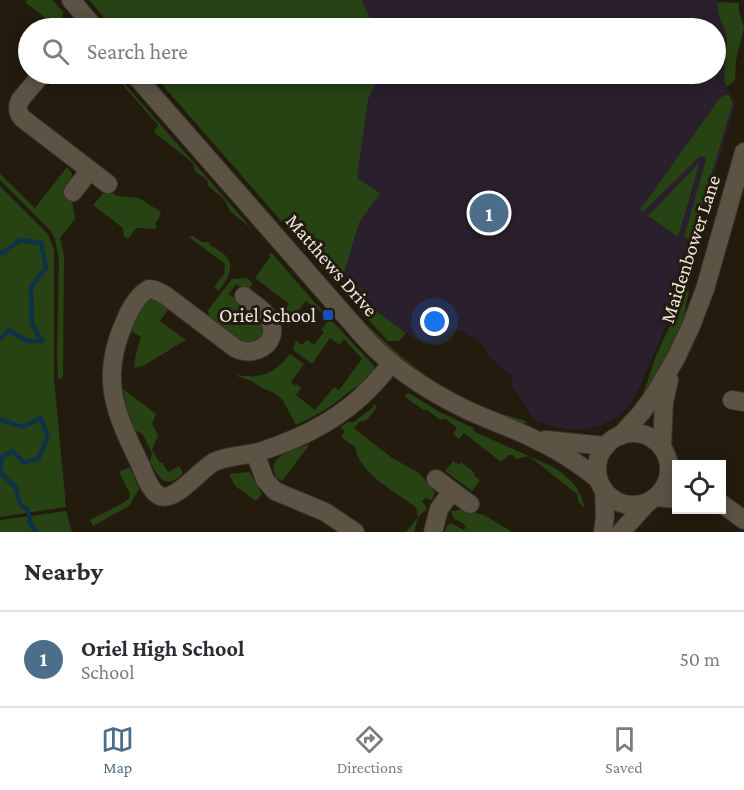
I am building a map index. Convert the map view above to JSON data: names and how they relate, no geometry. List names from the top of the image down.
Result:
{
  "streets": {
    "street": ["Maidenbower Lane", "Matthews Drive"]
  },
  "crossings": [
    ["Maidenbower Lane", "Matthews Drive"]
  ],
  "places": {
    "transit": ["Oriel School"]
  },
  "page": {
    "search": "Search here",
    "pins": "1",
    "heading": "Nearby",
    "list": [
      {
        "mark": "1",
        "name": "Oriel High School",
        "note": "School",
        "value": "50 m"
      }
    ],
    "nav": ["Map", "Directions", "Saved"]
  }
}
